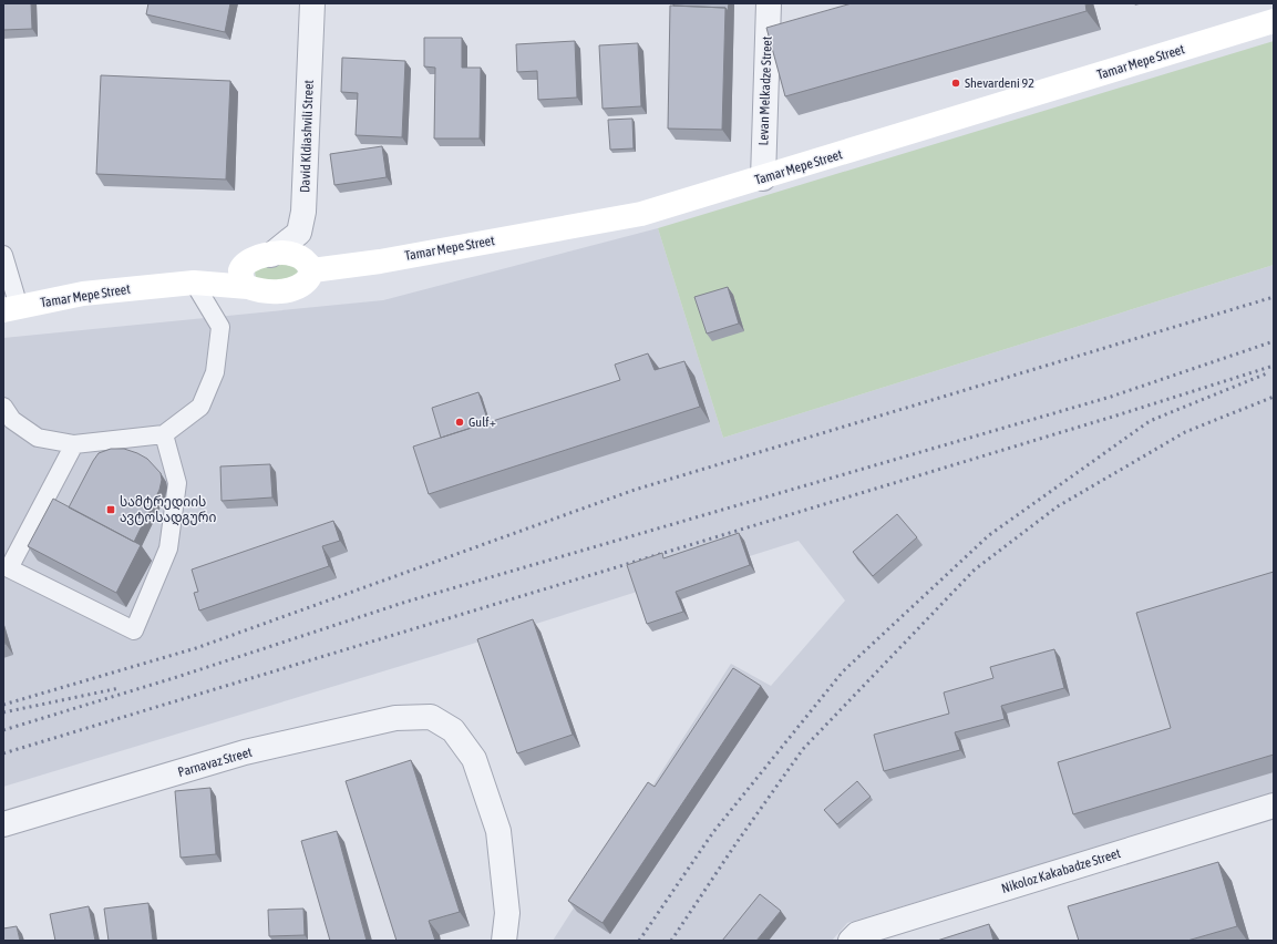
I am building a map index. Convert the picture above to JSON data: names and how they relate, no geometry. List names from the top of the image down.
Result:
{
  "streets": {
    "main road": ["Tamar Mepe Street"],
    "street": [
      "Levan Melkadze Street",
      "David Kldiashvili Street",
      "Parnavaz Street",
      "Nikoloz Kakabadze Street"
    ]
  },
  "crossings": [
    ["Tamar Mepe Street", "Levan Melkadze Street"],
    ["Tamar Mepe Street", "David Kldiashvili Street"]
  ],
  "places": {
    "other": ["Shevardeni 92", "Gulf+"],
    "transit": ["სამტრედიის ავტოსადგური"]
  }
}
